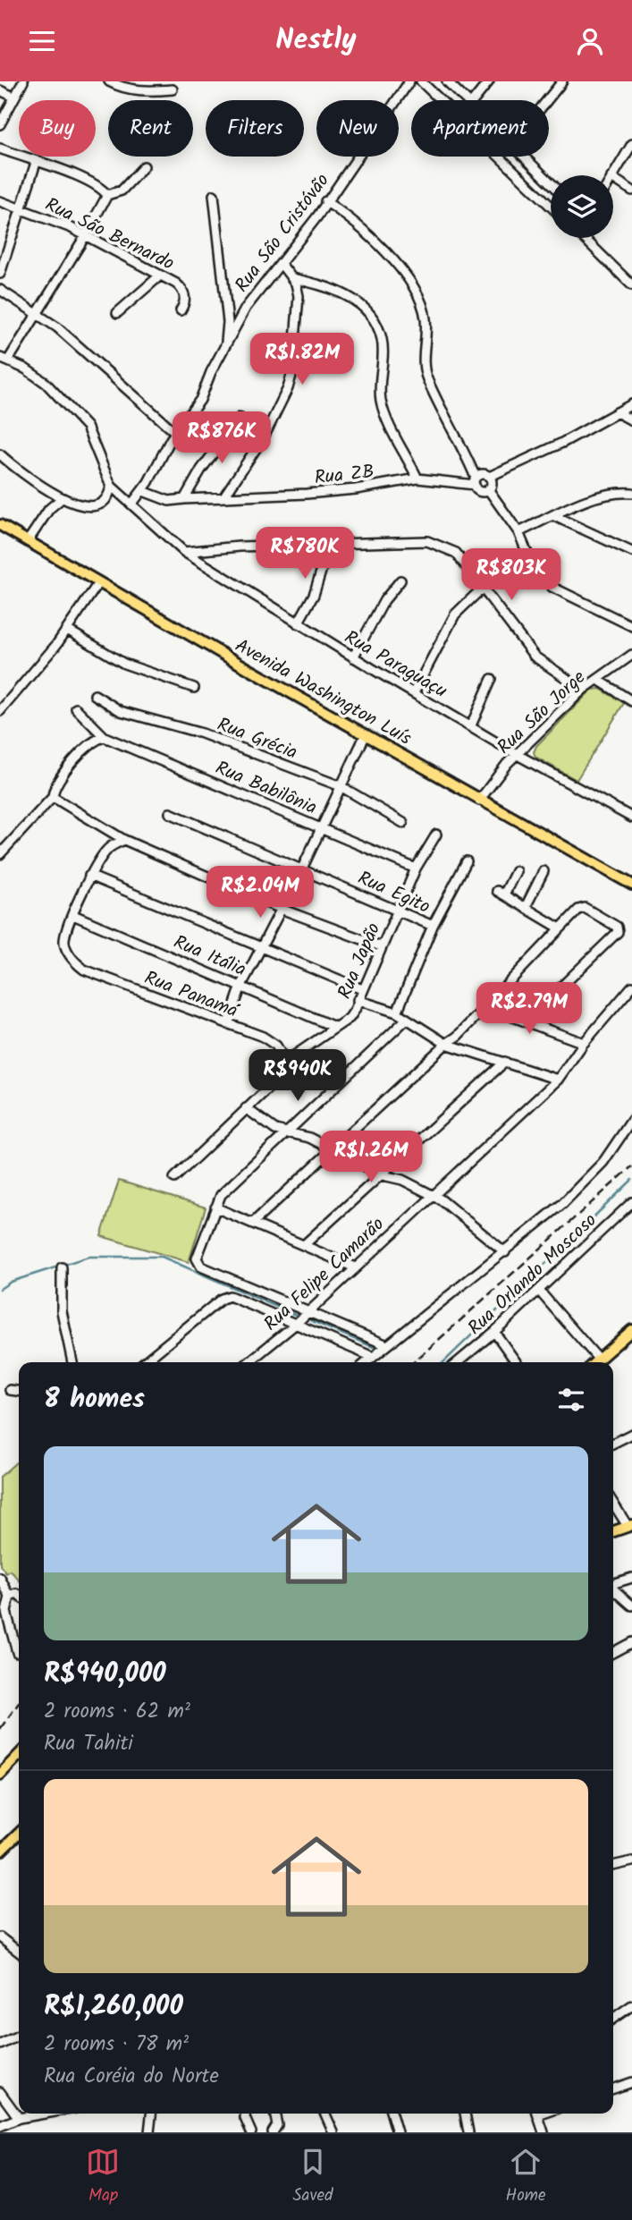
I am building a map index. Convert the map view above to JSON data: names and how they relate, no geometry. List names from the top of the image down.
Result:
{
  "streets": {
    "main road": ["Avenida Washington Luís"],
    "street": [
      "Rua São Cristóvão",
      "Rua São Bernardo",
      "Rua ZB",
      "Rua Paraguaçu",
      "Rua São Jorge",
      "Rua Grécia",
      "Rua Babilônia",
      "Rua Egito",
      "Rua Itália",
      "Rua Japão",
      "Rua Panamá",
      "Rua Felipe Camarão",
      "Rua Orlando Moscoso"
    ]
  },
  "crossings": [
    ["Rua São Cristóvão", "Rua ZB"],
    ["Rua São Cristóvão", "Rua Paraguaçu"],
    ["Rua Paraguaçu", "Rua São Jorge"],
    ["Avenida Washington Luís", "Rua São Jorge"],
    ["Rua Babilônia", "Rua Japão"],
    ["Rua Egito", "Rua Japão"],
    ["Rua Itália", "Rua Japão"],
    ["Rua Itália", "Rua Panamá"],
    ["Rua Japão", "Rua Panamá"]
  ],
  "page": {
    "header": "Nestly",
    "chip": [
      "Buy",
      "Rent",
      "Filters",
      "New",
      "Apartment"
    ],
    "price": [
      "R$1.82M",
      "R$876K",
      "R$780K",
      "R$803K",
      "R$2.04M",
      "R$2.79M",
      "R$940K",
      "R$1.26M"
    ],
    "heading": "8 homes",
    "list": [
      {
        "name": "R$940,000",
        "note": "2 rooms · 62 m² · Rua Tahiti"
      },
      {
        "name": "R$1,260,000",
        "note": "2 rooms · 78 m² · Rua Coréia do Norte"
      }
    ],
    "tabs": ["Map", "Saved", "Home"]
  }
}
